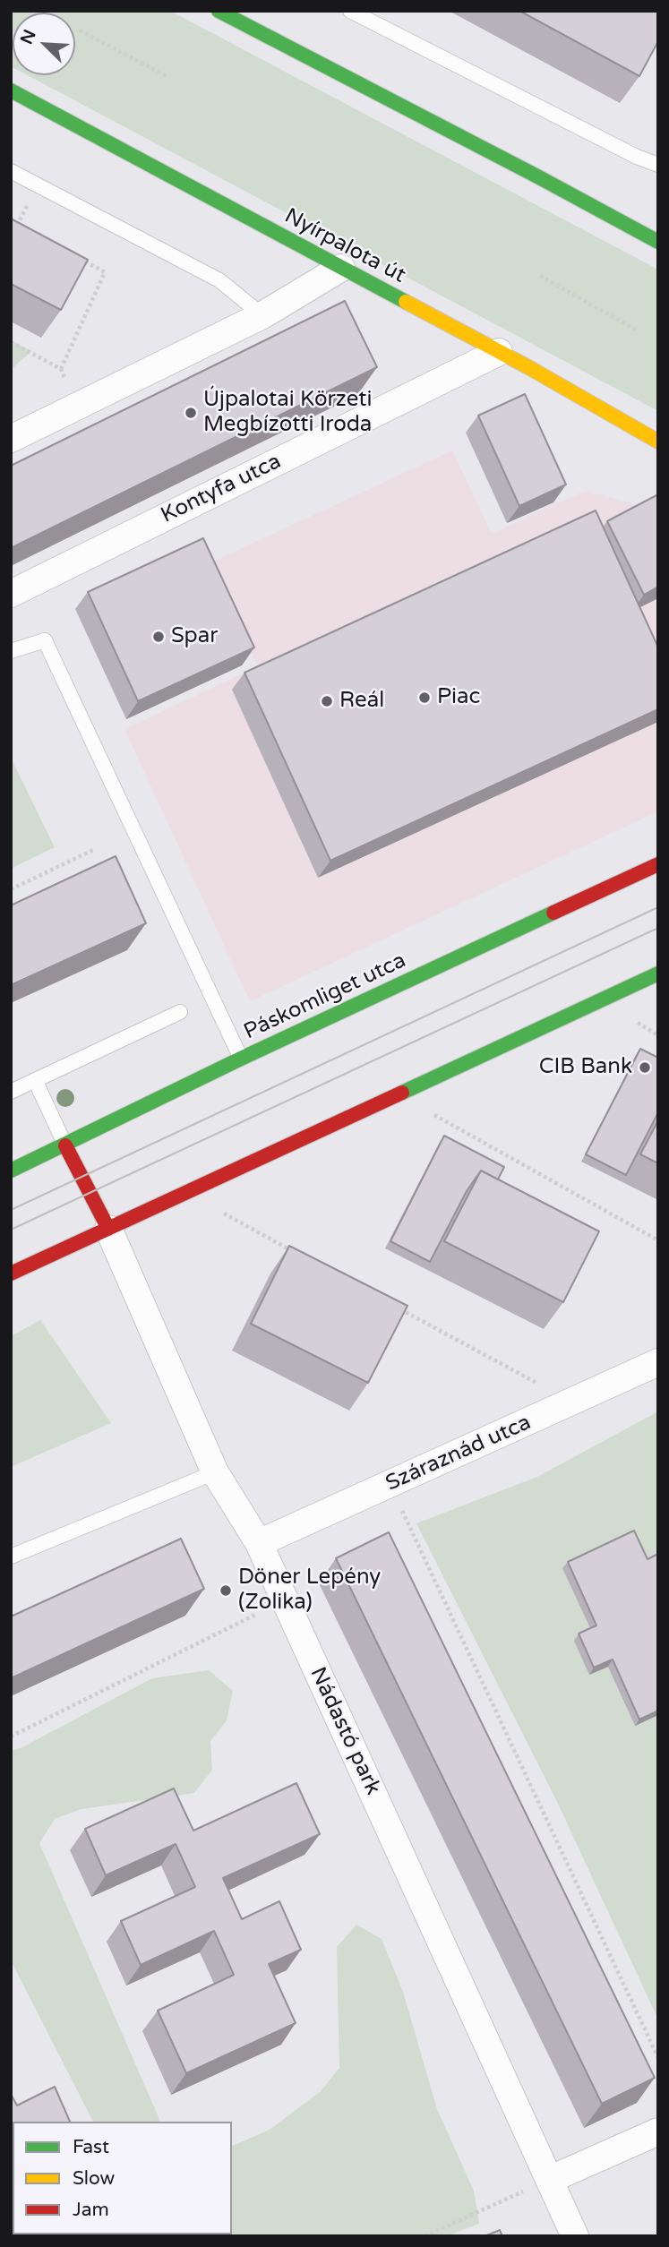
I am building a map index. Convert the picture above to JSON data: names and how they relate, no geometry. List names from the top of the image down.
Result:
{
  "streets": {
    "street": [
      "Nyírpalota út",
      "Kontyfa utca",
      "Páskomliget utca",
      "Száraznád utca",
      "Nádastó park"
    ]
  },
  "crossings": [
    ["Nyírpalota út", "Kontyfa utca"],
    ["Száraznád utca", "Nádastó park"]
  ],
  "places": [
    "Újpalotai Körzeti Megbízotti Iroda",
    "Spar",
    "Piac",
    "Reál",
    "CIB Bank",
    "Döner Lepény (Zolika)"
  ],
  "legend": ["Fast", "Slow", "Jam"],
  "north": "top left"
}
